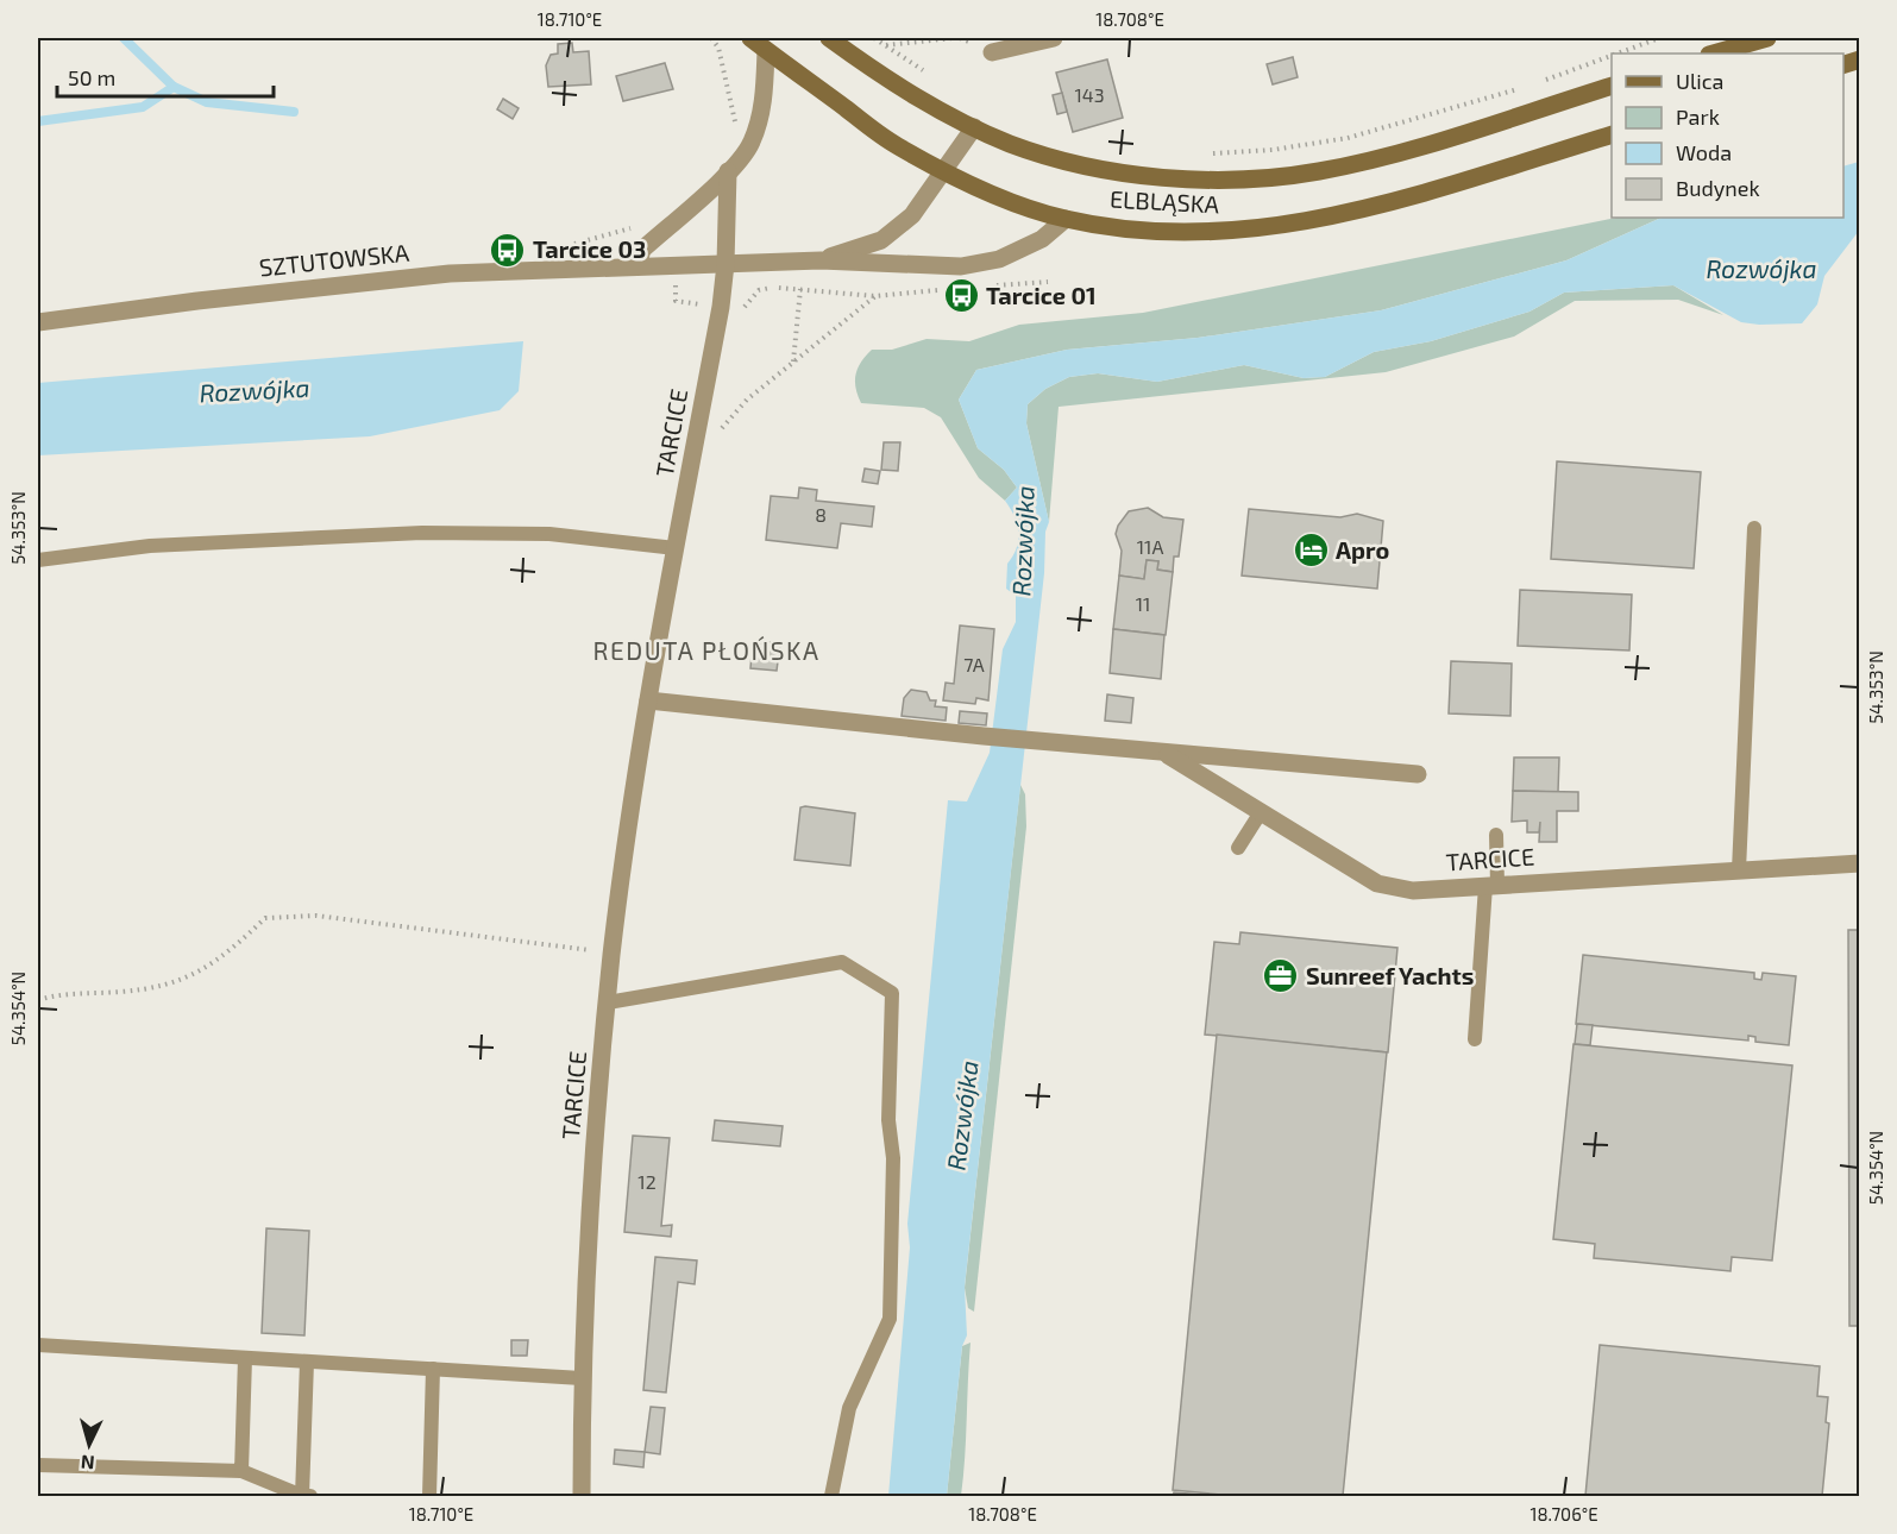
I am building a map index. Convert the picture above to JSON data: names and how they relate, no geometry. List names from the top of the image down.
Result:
{
  "streets": {
    "main road": ["ELBLĄSKA"],
    "street": ["SZTUTOWSKA", "TARCICE"]
  },
  "crossings": [
    ["ELBLĄSKA", "SZTUTOWSKA"],
    ["SZTUTOWSKA", "TARCICE"]
  ],
  "districts": ["REDUTA PŁOŃSKA"],
  "water": ["Rozwójka"],
  "places": {
    "bus stop": ["Tarcice 03", "Tarcice 01"],
    "hotel": ["Apro"],
    "office": ["Sunreef Yachts"]
  },
  "house_numbers": [
    "143",
    "8",
    "11A",
    "11",
    "7A",
    "12"
  ],
  "legend": [
    "Ulica",
    "Park",
    "Woda",
    "Budynek"
  ],
  "scale_bar": "50 m",
  "north": "bottom",
  "coordinates": [
    "18.710°E",
    "18.708°E",
    "54.353°N",
    "54.354°N",
    "18.706°E"
  ]
}
